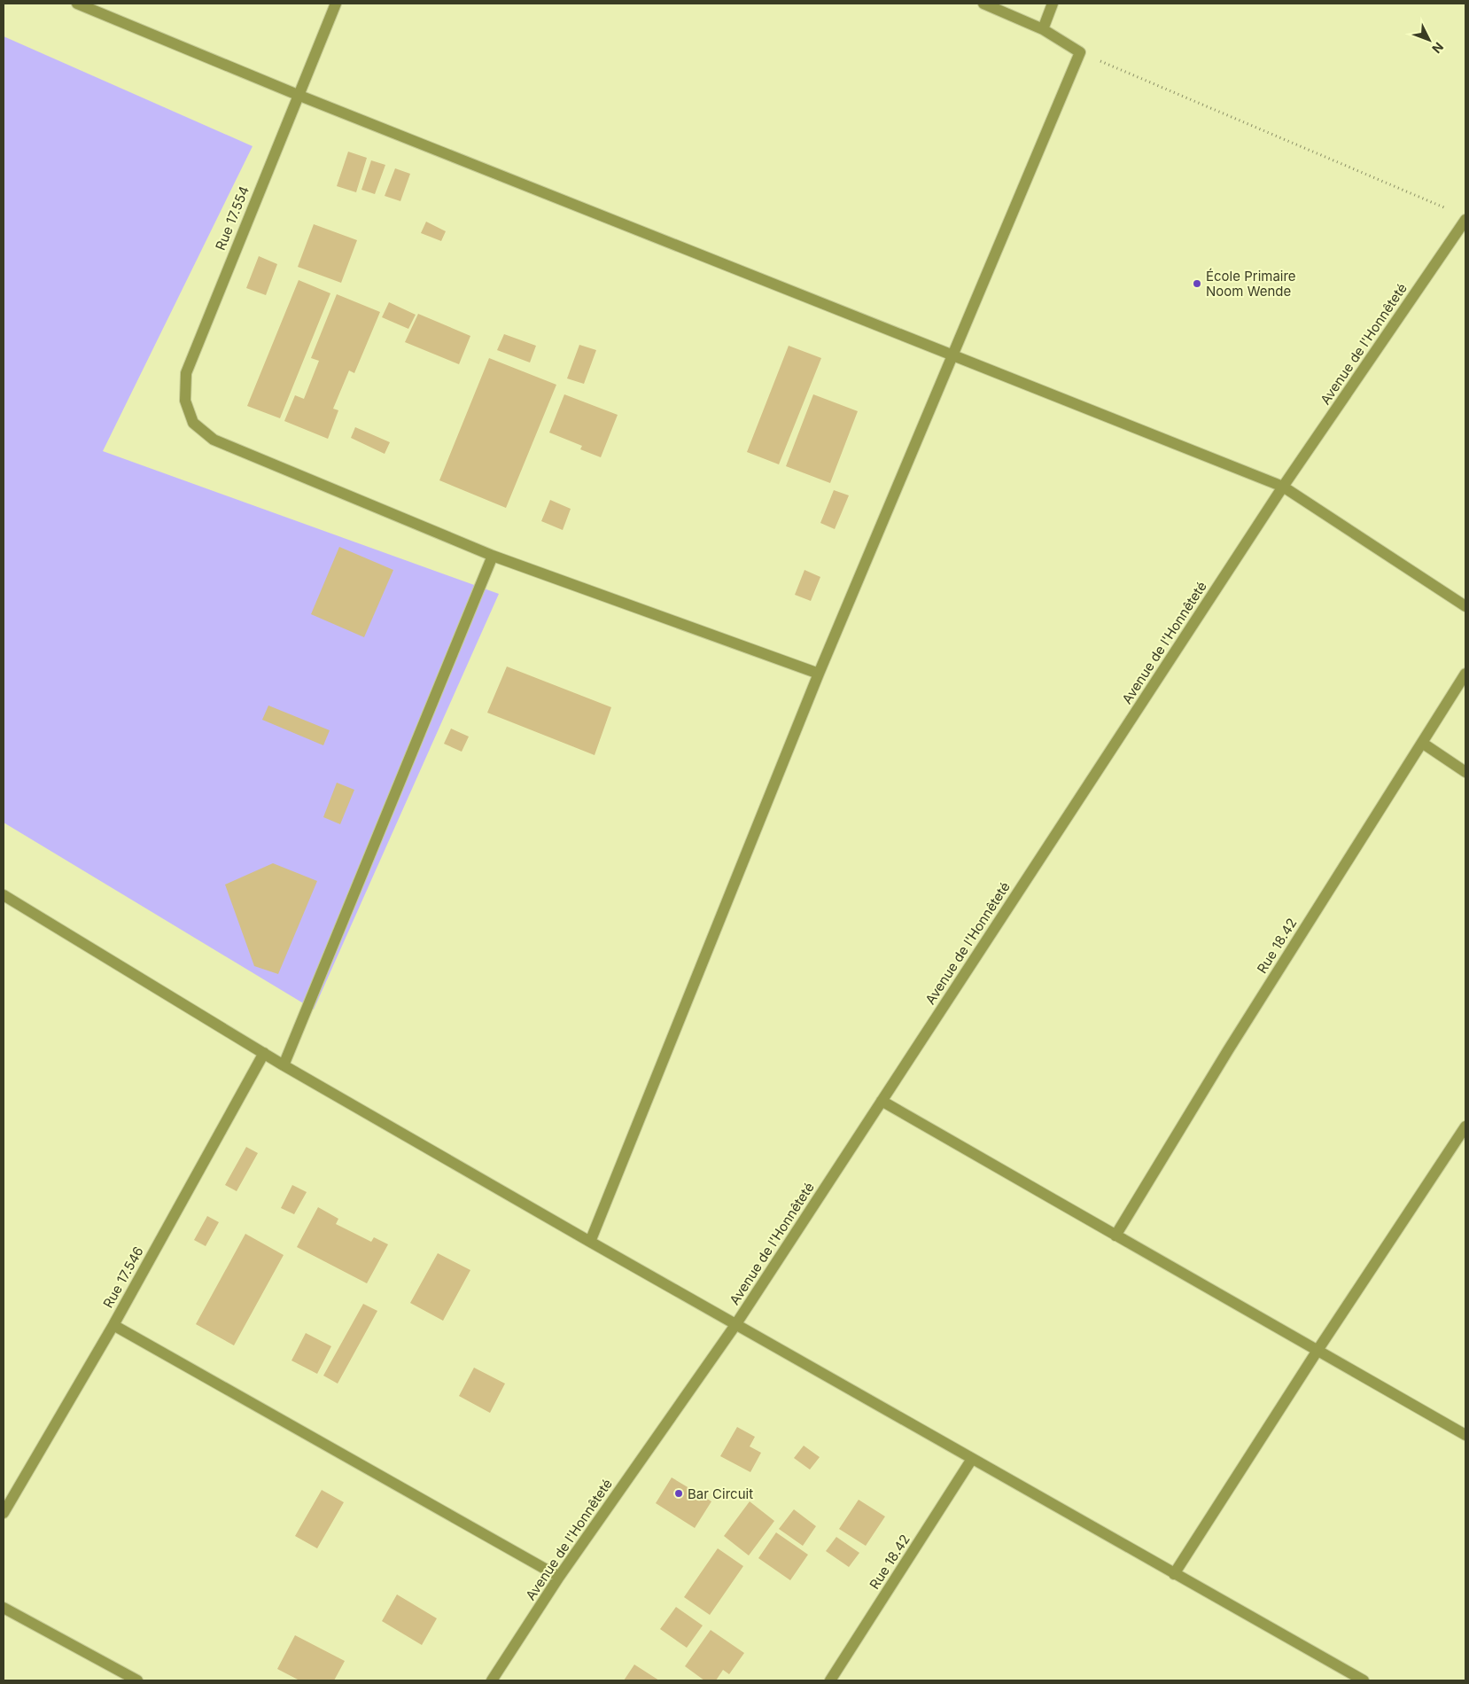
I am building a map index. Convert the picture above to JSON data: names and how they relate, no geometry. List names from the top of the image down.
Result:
{
  "streets": {
    "street": [
      "Rue 17.554",
      "Avenue de l'Honnêteté",
      "Rue 18.42",
      "Rue 17.546"
    ]
  },
  "places": ["École Primaire Noom Wende", "Bar Circuit"],
  "north": "bottom right"
}
